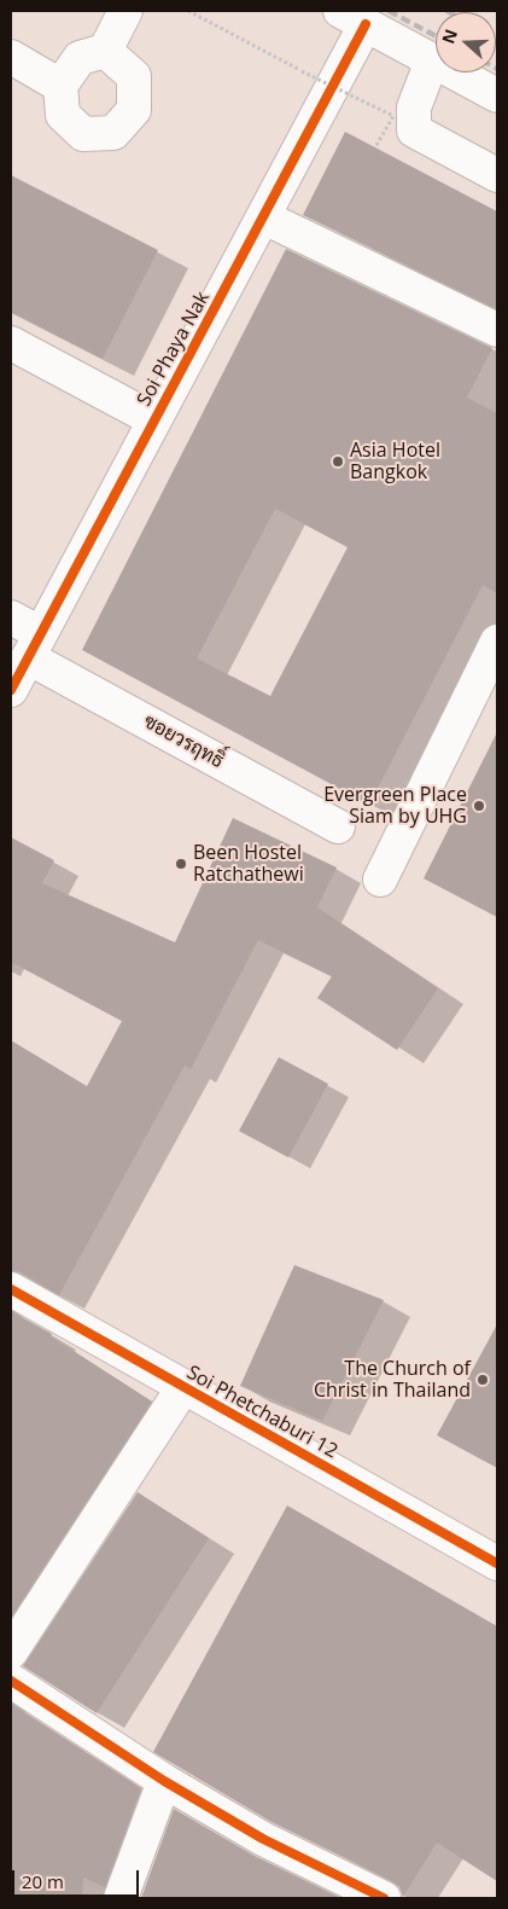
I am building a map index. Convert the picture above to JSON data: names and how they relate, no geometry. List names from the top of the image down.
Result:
{
  "streets": {
    "street": ["Soi Phaya Nak", "ซอยวรฤทธิ์", "Soi Phetchaburi 12"]
  },
  "crossings": [
    ["Soi Phaya Nak", "ซอยวรฤทธิ์"]
  ],
  "places": [
    "Asia Hotel Bangkok",
    "Evergreen Place Siam by UHG",
    "Been Hostel Ratchathewi",
    "The Church of Christ in Thailand"
  ],
  "scale_bar": "20 m",
  "north": "left"
}
